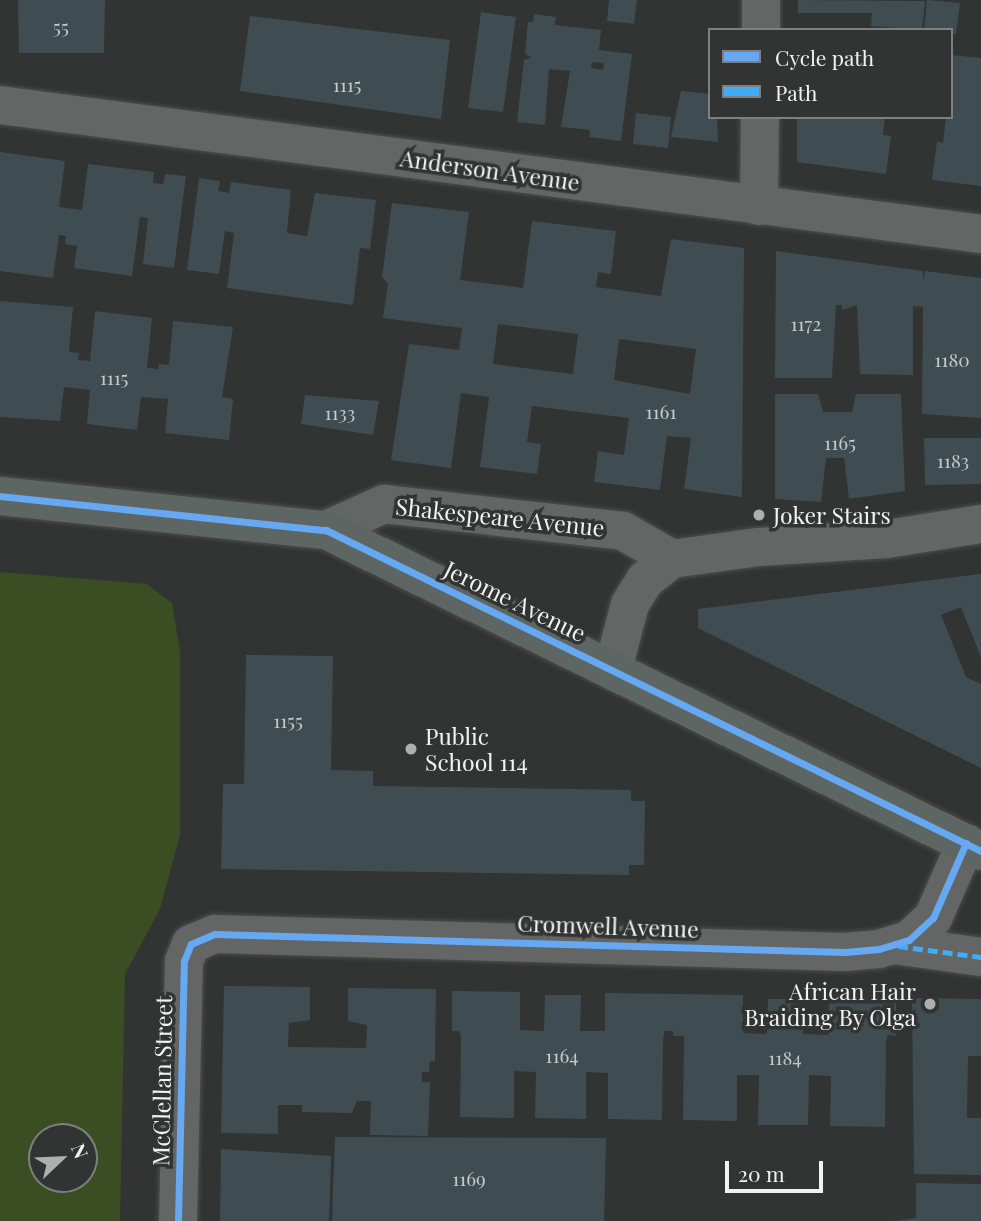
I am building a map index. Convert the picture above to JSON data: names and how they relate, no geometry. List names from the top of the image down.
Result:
{
  "streets": {
    "main road": ["Jerome Avenue"],
    "street": [
      "Anderson Avenue",
      "Shakespeare Avenue",
      "Cromwell Avenue",
      "McClellan Street"
    ]
  },
  "crossings": [
    ["Shakespeare Avenue", "Jerome Avenue"],
    ["Jerome Avenue", "Cromwell Avenue"],
    ["Cromwell Avenue", "McClellan Street"]
  ],
  "places": ["Joker Stairs", "Public School 114", "African Hair Braiding By Olga"],
  "house_numbers": [
    "55",
    "1115",
    "1172",
    "1180",
    "1115",
    "1161",
    "1133",
    "1165",
    "1183",
    "1155",
    "1164",
    "1184",
    "1169"
  ],
  "legend": ["Cycle path", "Path"],
  "scale_bar": "20 m",
  "north": "top right"
}
